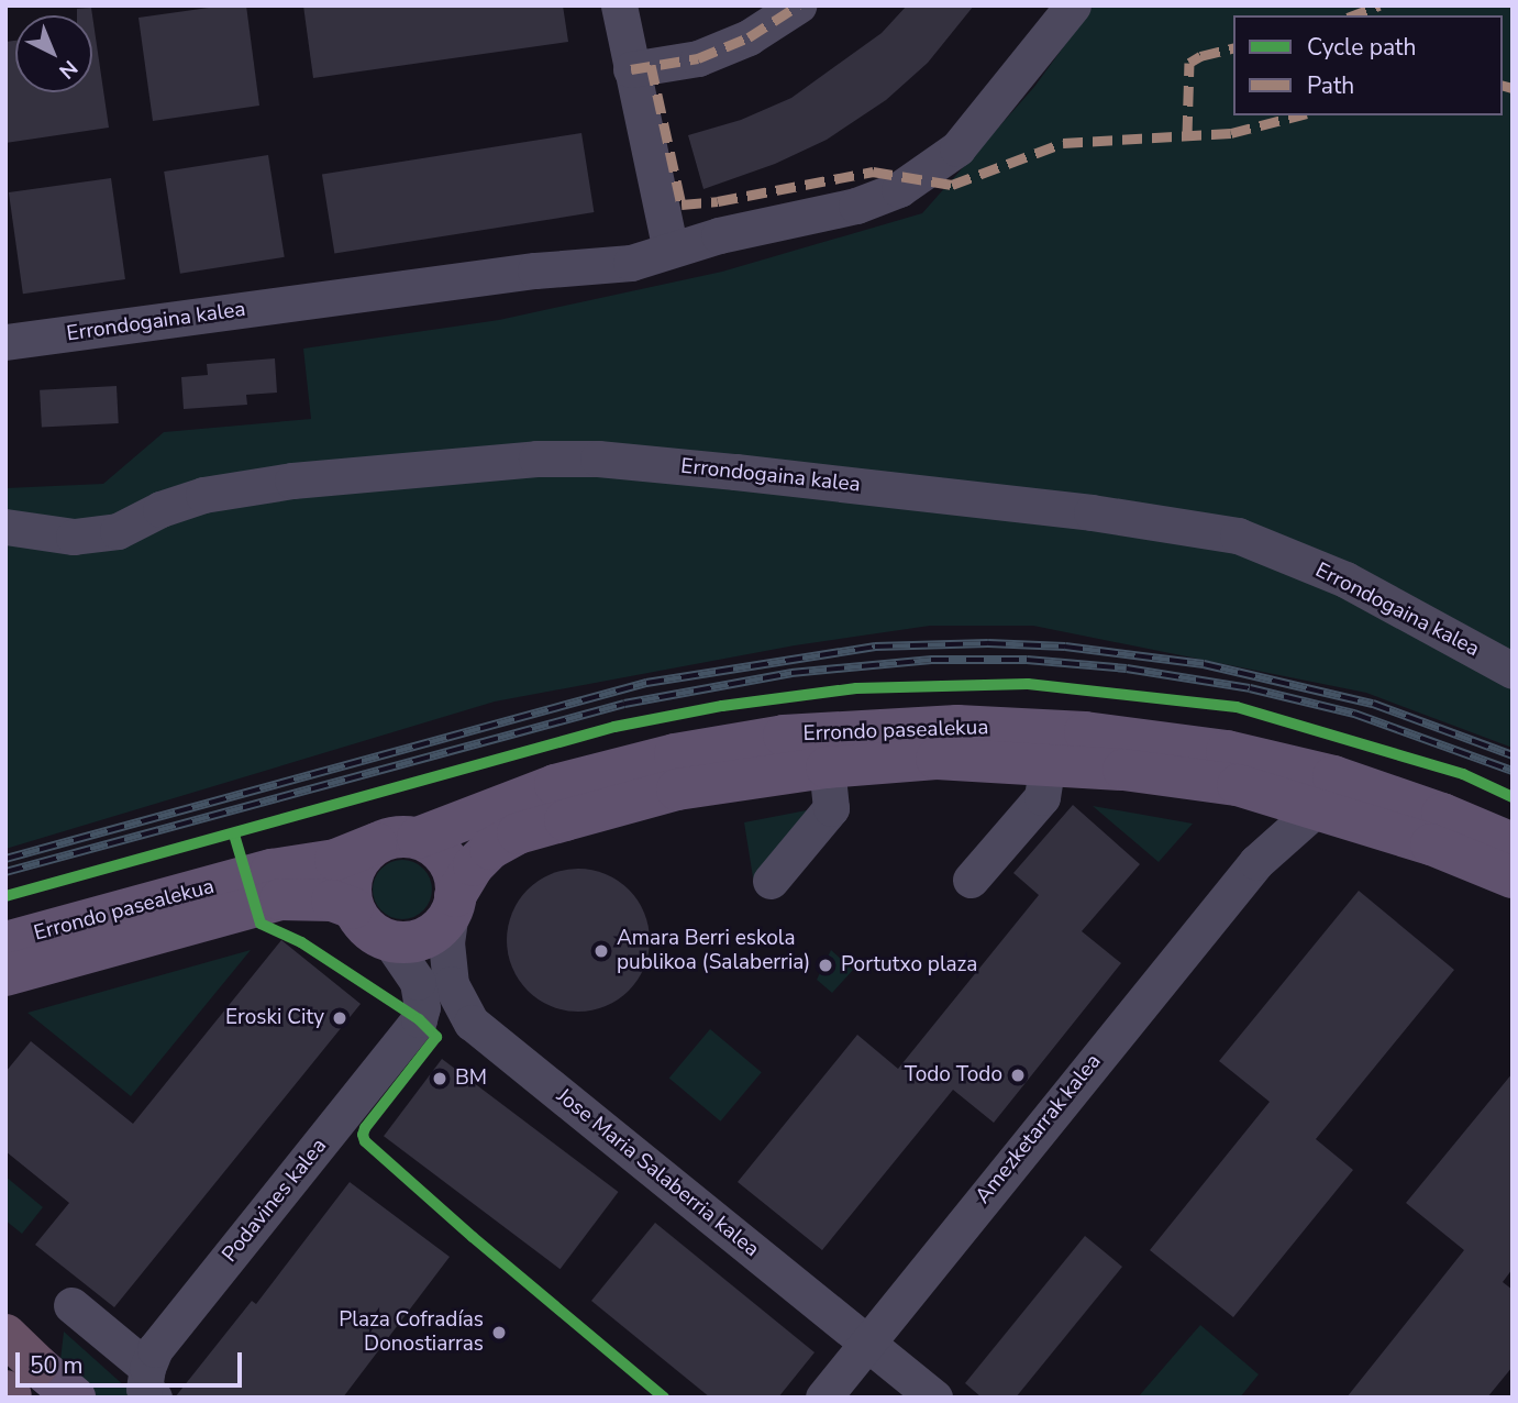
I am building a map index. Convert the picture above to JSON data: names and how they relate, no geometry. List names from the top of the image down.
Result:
{
  "streets": {
    "main road": ["Errondo pasealekua"],
    "street": [
      "Errondogaina kalea",
      "Amezketarrak kalea",
      "Jose Maria Salaberria kalea",
      "Podavines kalea"
    ]
  },
  "crossings": [
    ["Errondo pasealekua", "Amezketarrak kalea"],
    ["Errondo pasealekua", "Jose Maria Salaberria kalea"],
    ["Amezketarrak kalea", "Jose Maria Salaberria kalea"]
  ],
  "places": [
    "Amara Berri eskola publikoa (Salaberria)",
    "Portutxo plaza",
    "Eroski City",
    "Todo Todo",
    "BM",
    "Plaza Cofradías Donostiarras"
  ],
  "legend": ["Cycle path", "Path"],
  "scale_bar": "50 m",
  "north": "bottom right"
}
